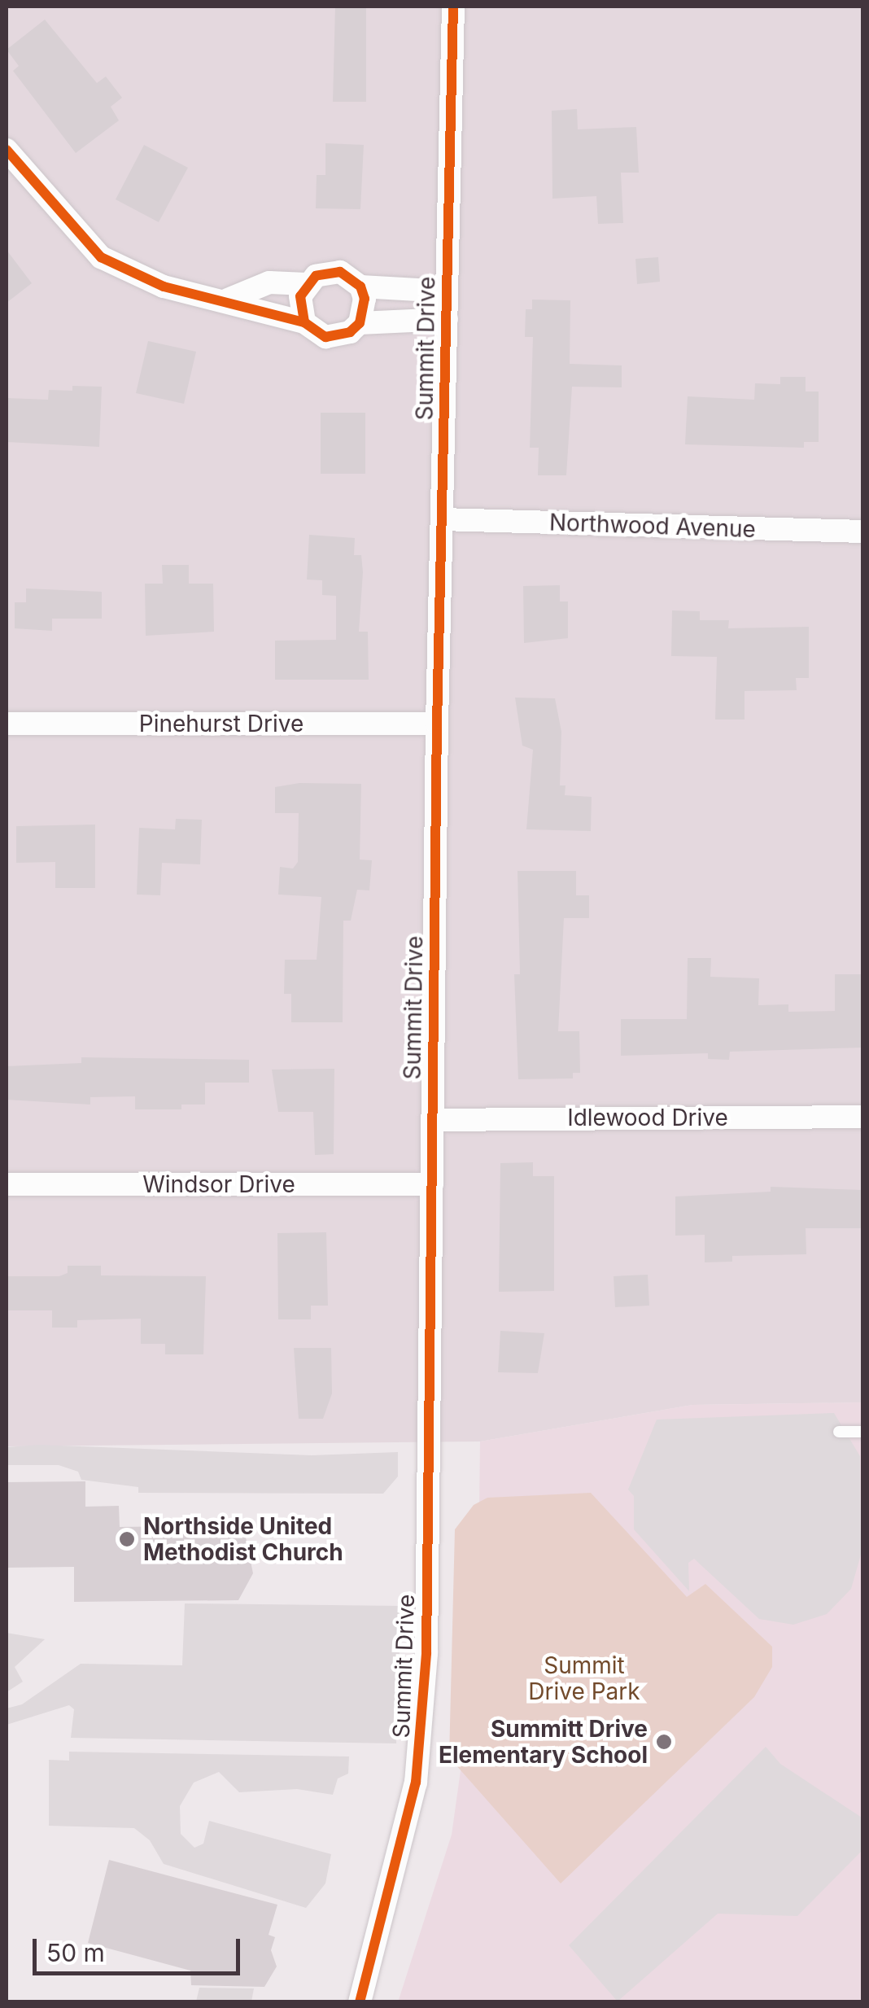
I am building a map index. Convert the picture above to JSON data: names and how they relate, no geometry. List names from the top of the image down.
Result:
{
  "streets": {
    "street": [
      "Summit Drive",
      "Northwood Avenue",
      "Pinehurst Drive",
      "Idlewood Drive",
      "Windsor Drive"
    ]
  },
  "crossings": [
    ["Summit Drive", "Northwood Avenue"],
    ["Summit Drive", "Pinehurst Drive"],
    ["Summit Drive", "Idlewood Drive"],
    ["Summit Drive", "Windsor Drive"]
  ],
  "parks": ["Summit Drive Park"],
  "places": ["Northside United Methodist Church", "Summitt Drive Elementary School"],
  "scale_bar": "50 m"
}
